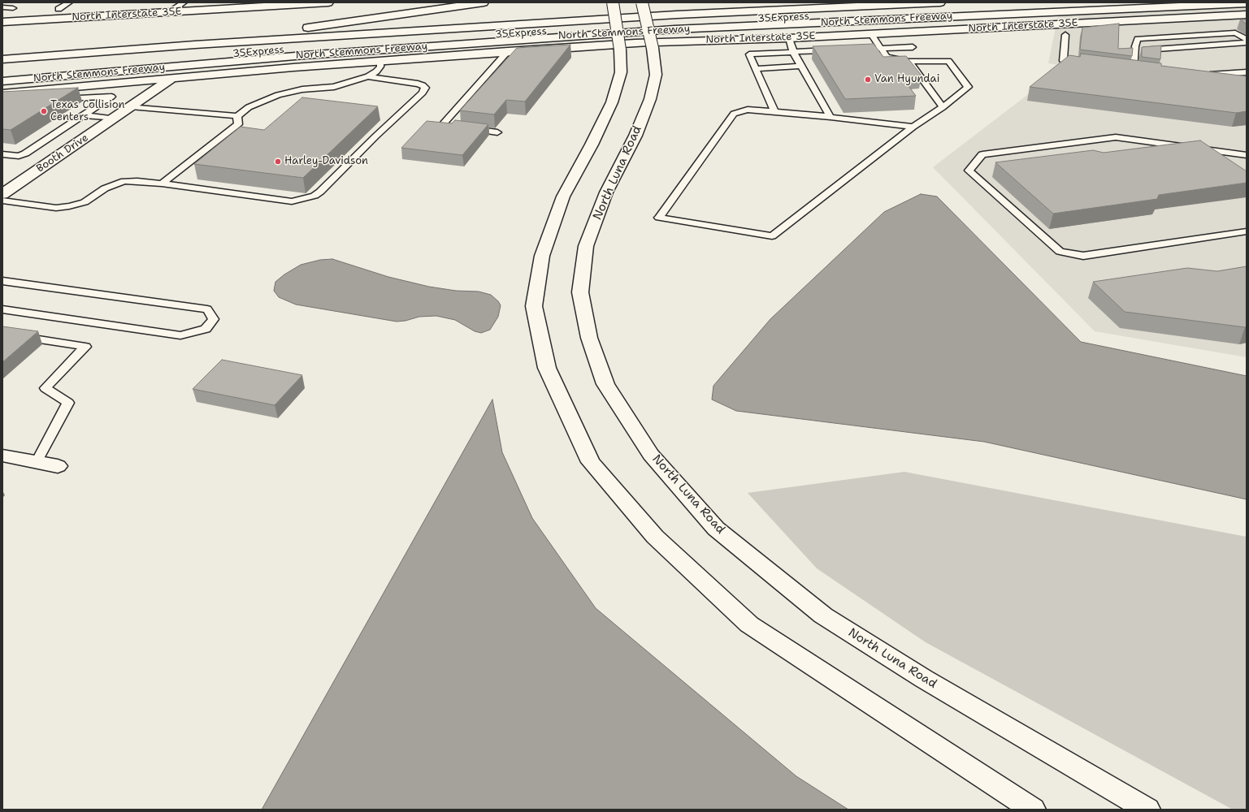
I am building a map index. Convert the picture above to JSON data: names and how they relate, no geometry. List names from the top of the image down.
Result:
{
  "streets": {
    "main road": [
      "North Interstate 35E",
      "35Express",
      "North Stemmons Freeway",
      "Booth Drive",
      "North Luna Road"
    ]
  },
  "crossings": [
    ["North Interstate 35E", "Booth Drive"]
  ],
  "places": ["Van Hyundai", "Texas Collision Centers", "Harley-Davidson"]
}
